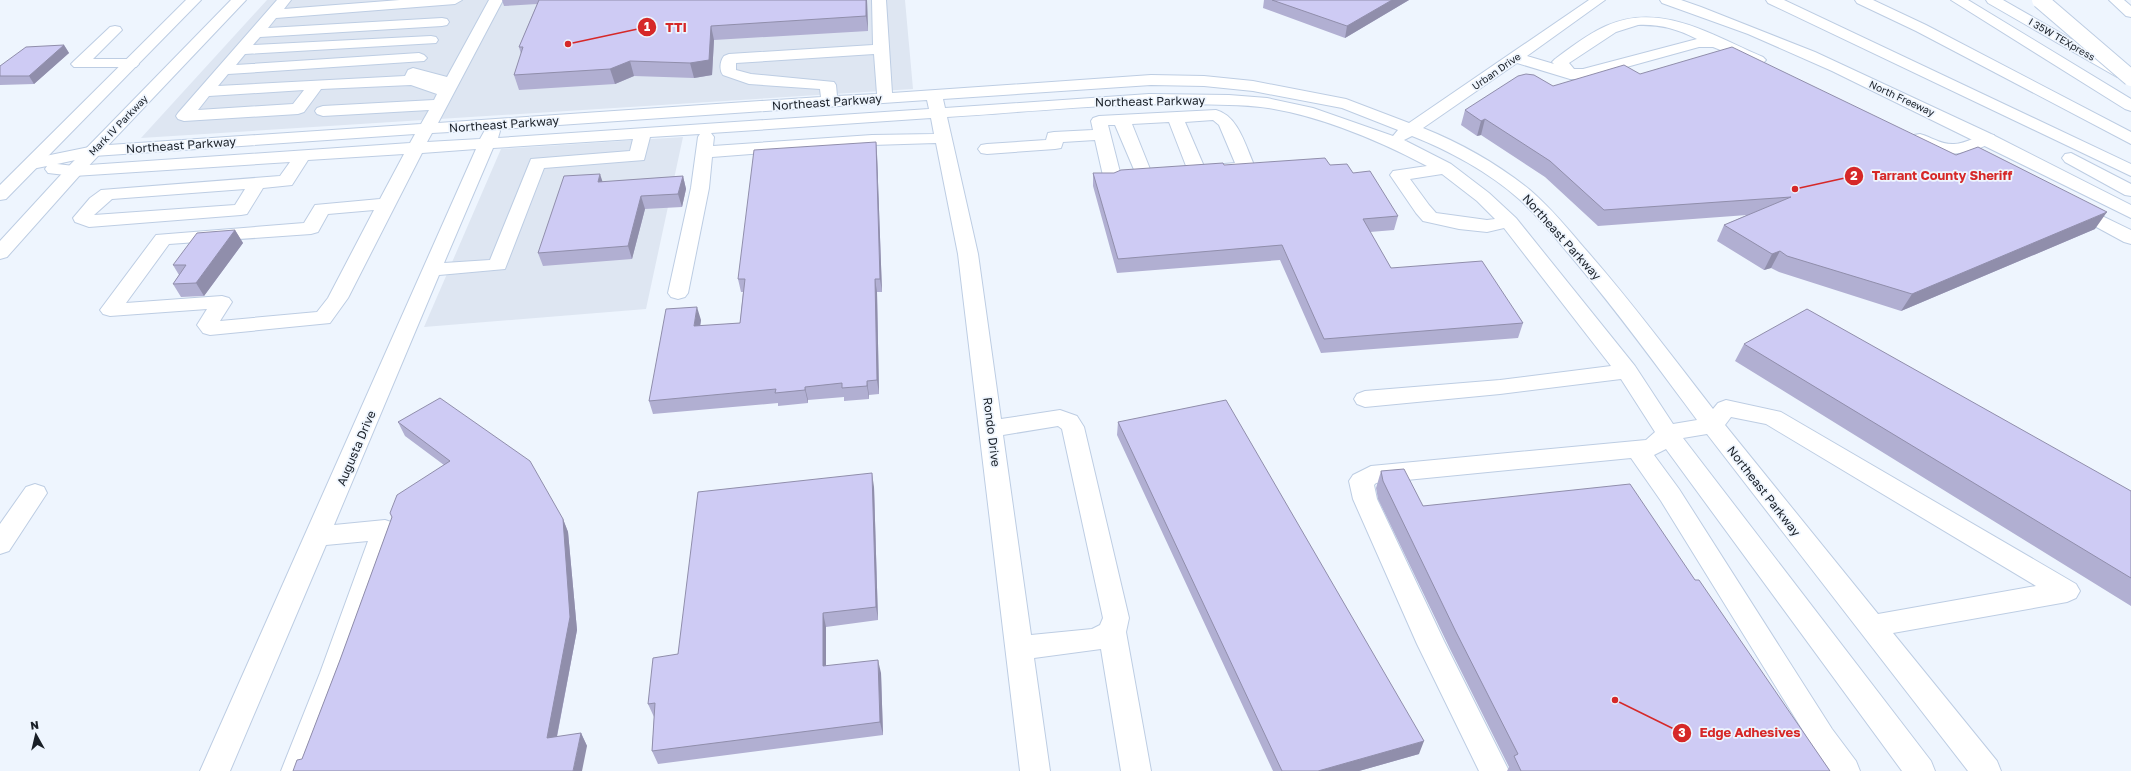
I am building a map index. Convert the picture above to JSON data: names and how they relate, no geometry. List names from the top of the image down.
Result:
{
  "streets": {
    "main road": [
      "I 35W TEXpress",
      "Urban Drive",
      "North Freeway",
      "Northeast Parkway",
      "Mark IV Parkway",
      "Rondo Drive",
      "Augusta Drive"
    ]
  },
  "crossings": [
    ["Urban Drive", "Northeast Parkway"],
    ["Northeast Parkway", "Mark IV Parkway"],
    ["Northeast Parkway", "Rondo Drive"],
    ["Northeast Parkway", "Augusta Drive"]
  ],
  "places": ["TTI", "Tarrant County Sheriff", "Edge Adhesives"],
  "north": "top"
}
